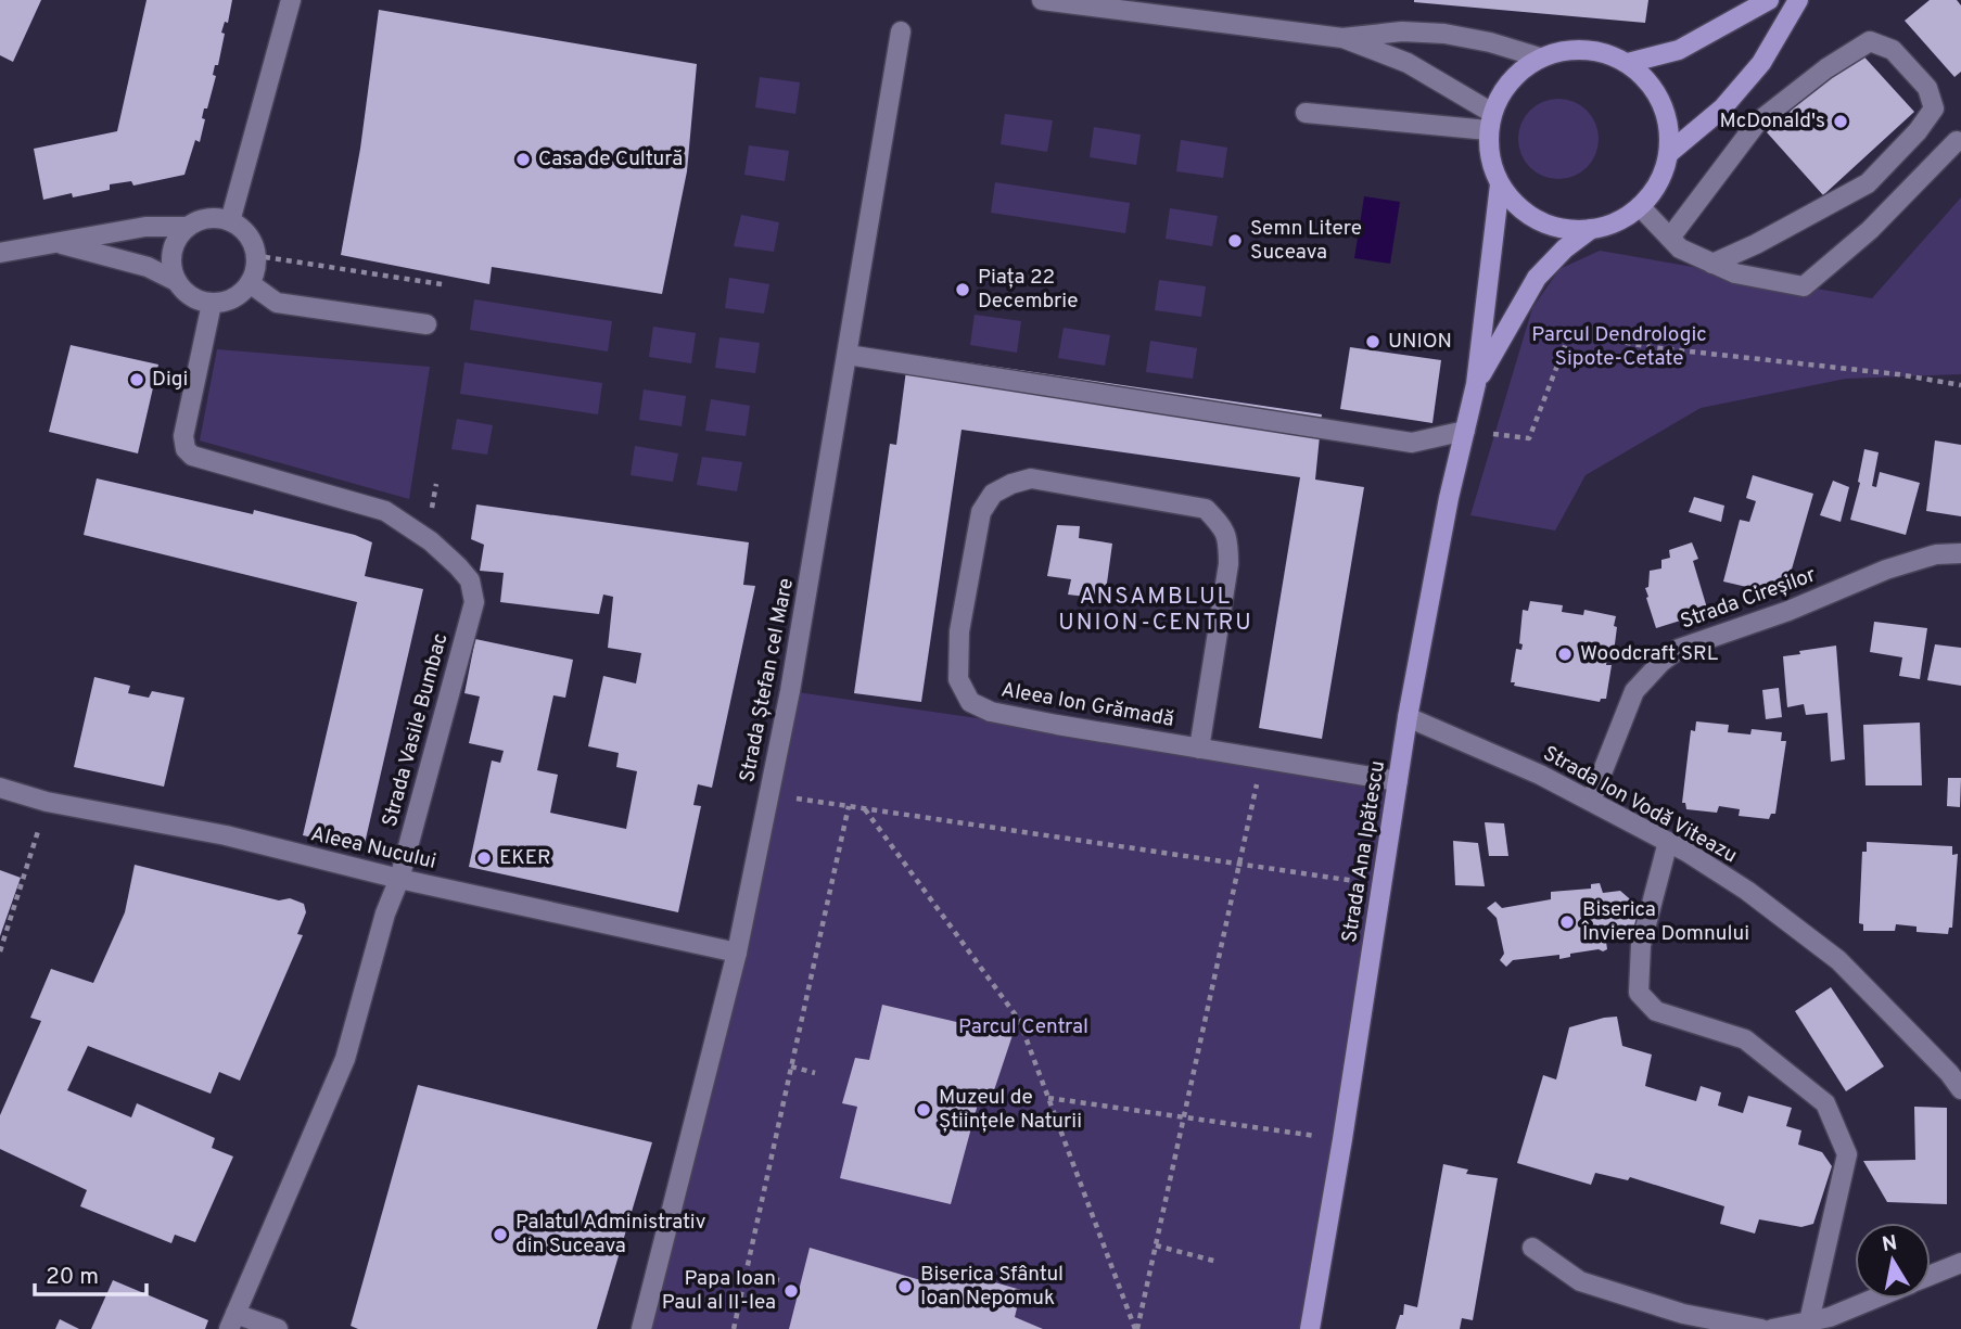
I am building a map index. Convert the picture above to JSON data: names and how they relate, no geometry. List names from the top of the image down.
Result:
{
  "streets": {
    "main road": ["Strada Ana Ipătescu"],
    "street": [
      "Strada Cireșilor",
      "Strada Ștefan cel Mare",
      "Aleea Ion Grămadă",
      "Strada Vasile Bumbac",
      "Strada Ion Vodă Viteazu",
      "Aleea Nucului"
    ]
  },
  "crossings": [
    ["Strada Cireșilor", "Strada Ion Vodă Viteazu"],
    ["Strada Ștefan cel Mare", "Aleea Nucului"],
    ["Aleea Ion Grămadă", "Strada Ana Ipătescu"],
    ["Strada Vasile Bumbac", "Aleea Nucului"],
    ["Strada Ion Vodă Viteazu", "Strada Ana Ipătescu"]
  ],
  "districts": ["ANSAMBLUL UNION-CENTRU"],
  "parks": ["Parcul Dendrologic Sipote-Cetate", "Parcul Central"],
  "places": [
    "McDonald's",
    "Casa de Cultură",
    "Semn Litere Suceava",
    "Piața 22 Decembrie",
    "UNION",
    "Digi",
    "Woodcraft SRL",
    "EKER",
    "Biserica Învierea Domnului",
    "Muzeul de Științele Naturii",
    "Palatul Administrativ din Suceava",
    "Biserica Sfântul Ioan Nepomuk",
    "Papa Ioan Paul al II-lea"
  ],
  "scale_bar": "20 m",
  "north": "top"
}
